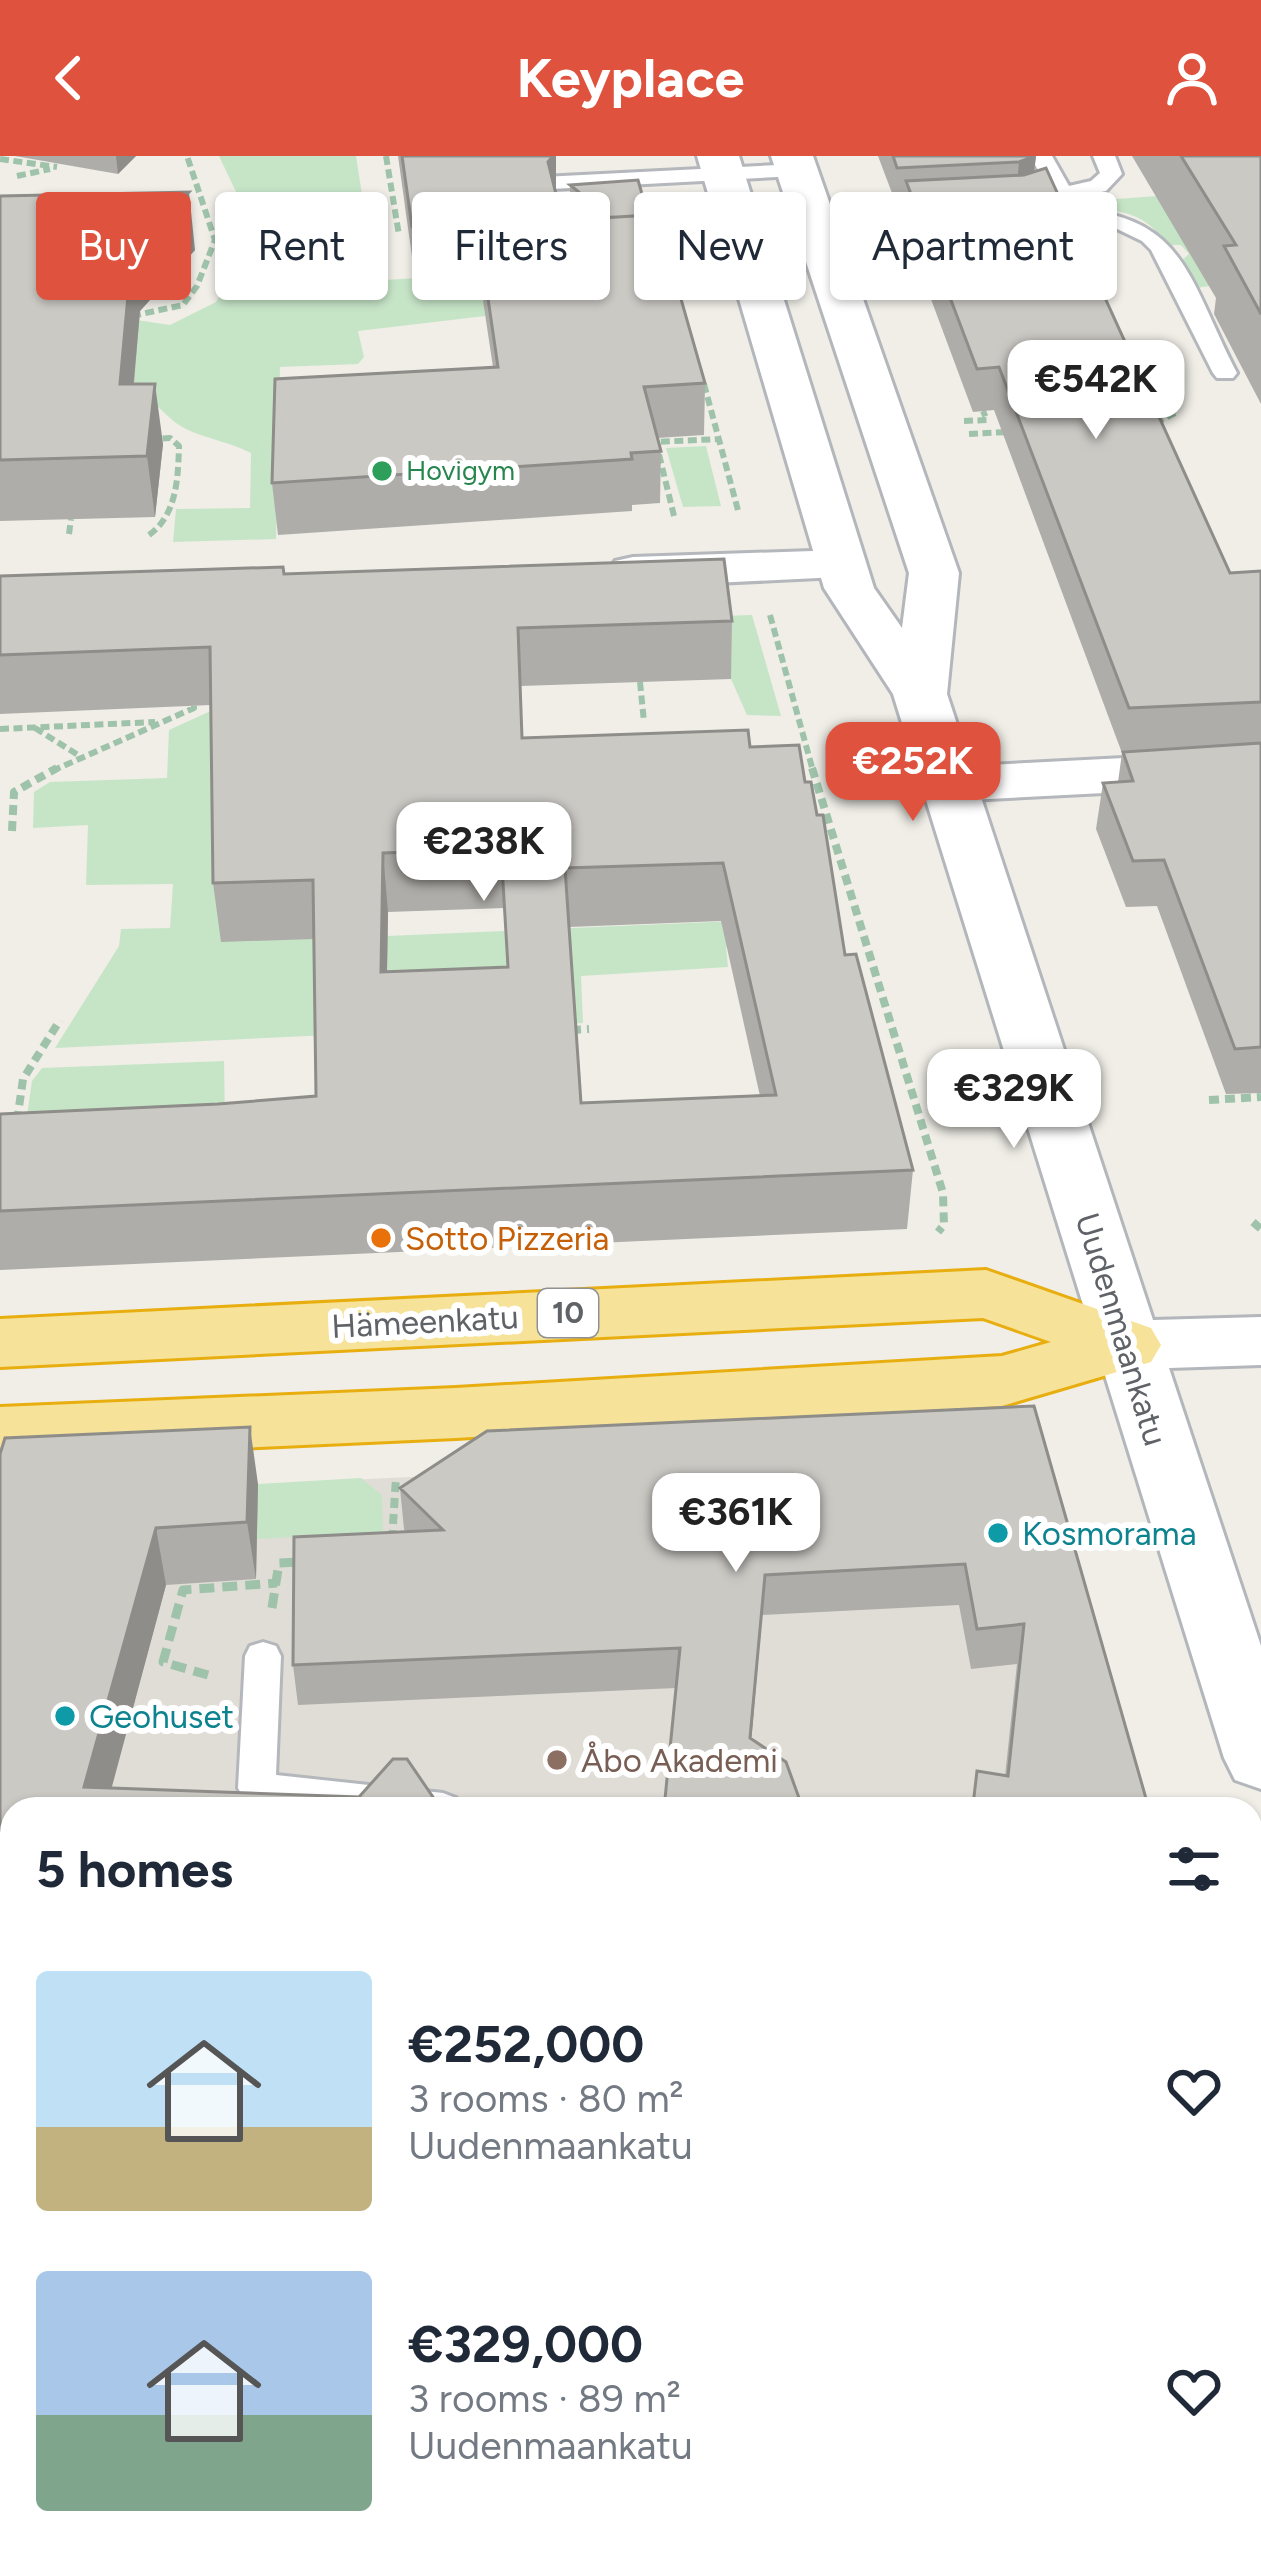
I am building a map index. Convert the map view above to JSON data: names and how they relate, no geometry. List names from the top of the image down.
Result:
{
  "streets": {
    "highway": ["10", "Hämeenkatu"],
    "main road": ["Uudenmaankatu"]
  },
  "crossings": [
    ["Hämeenkatu", "Uudenmaankatu"]
  ],
  "places": [
    "Hovigym",
    "Sotto Pizzeria",
    "Kosmorama",
    "Geohuset",
    "Åbo Akademi"
  ],
  "page": {
    "header": "Keyplace",
    "chip": [
      "Buy",
      "Rent",
      "Filters",
      "New",
      "Apartment"
    ],
    "price": [
      "€542K",
      "€252K",
      "€238K",
      "€329K",
      "€361K"
    ],
    "heading": "5 homes",
    "list": [
      {
        "name": "€252,000",
        "note": "3 rooms · 80 m² · Uudenmaankatu"
      },
      {
        "name": "€329,000",
        "note": "3 rooms · 89 m² · Uudenmaankatu"
      }
    ]
  }
}
